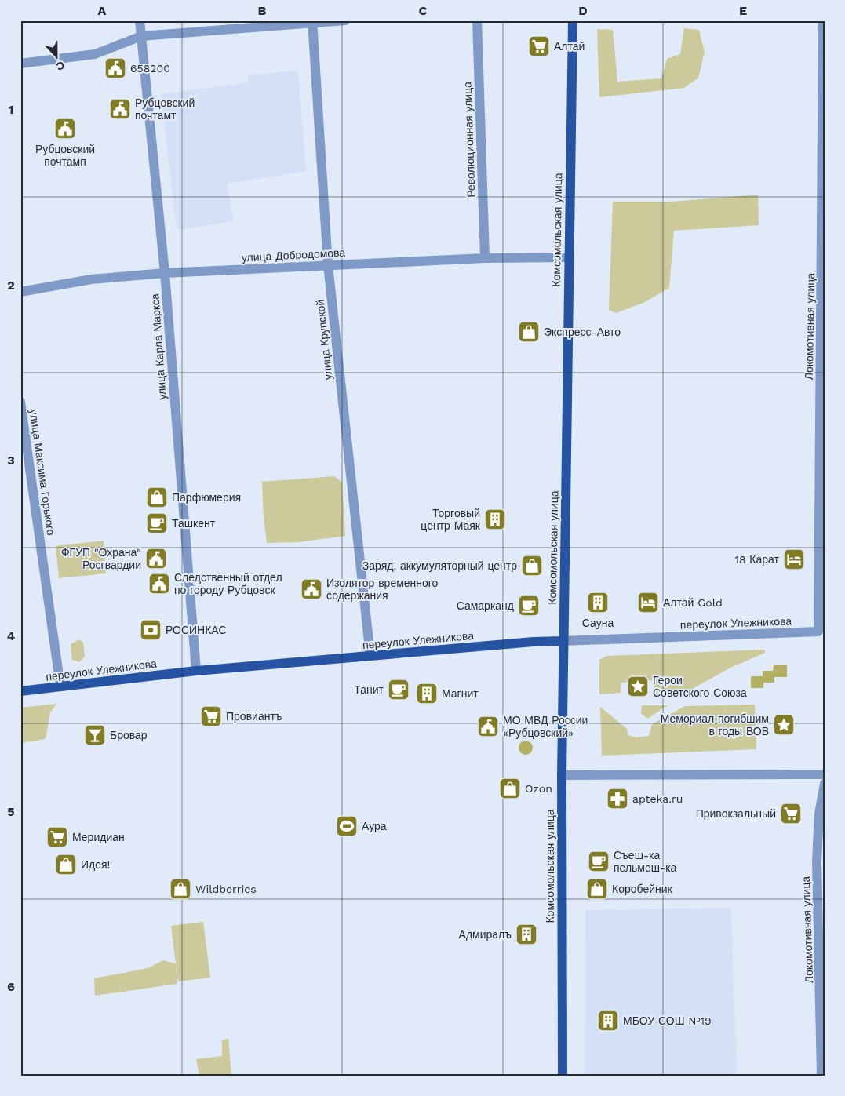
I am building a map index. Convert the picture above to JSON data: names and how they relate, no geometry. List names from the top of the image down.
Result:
{
  "streets": {
    "main road": ["Комсомольская улица", "переулок Улежникова"],
    "street": [
      "Революционная улица",
      "улица Добродомова",
      "Локомотивная улица",
      "улица Крупской",
      "улица Карла Маркса",
      "улица Максима Горького"
    ]
  },
  "crossings": [
    ["Революционная улица", "улица Добродомова"],
    ["Комсомольская улица", "улица Добродомова"],
    ["Комсомольская улица", "переулок Улежникова"],
    ["улица Добродомова", "улица Крупской"],
    ["улица Добродомова", "улица Карла Маркса"],
    ["Локомотивная улица", "переулок Улежникова"],
    ["улица Крупской", "переулок Улежникова"],
    ["улица Карла Маркса", "переулок Улежникова"],
    ["улица Максима Горького", "переулок Улежникова"]
  ],
  "places": {
    "supermarket": [
      "Алтай",
      "Провиантъ",
      "Привокзальный",
      "Меридиан"
    ],
    "public building": [
      "658200",
      "Рубцовский почтамт",
      "Рубцовский почтамп",
      "ФГУП \"Охрана\" Росгвардии",
      "Следственный отдел по городу Рубцовск",
      "Изолятор временного содержания",
      "МО МВД России «Рубцовский»"
    ],
    "shop": [
      "Экспресс-Авто",
      "Парфюмерия",
      "Заряд, аккумуляторный центр",
      "Ozon",
      "Идея!",
      "Wildberries",
      "Коробейник"
    ],
    "building": [
      "Торговый центр Маяк",
      "Сауна",
      "Магнит",
      "Адмиралъ",
      "МБОУ СОШ №19"
    ],
    "cafe": [
      "Ташкент",
      "Самарканд",
      "Танит",
      "Съеш-ка пельмеш-ка"
    ],
    "hotel": ["18 Карат", "Алтай Gold"],
    "bank": ["РОСИНКАС"],
    "place": ["Герои Советского Союза", "Мемориал погибшим в годы ВОВ"],
    "bar": ["Бровар"],
    "pharmacy": ["apteka.ru"],
    "sports": ["Аура"]
  },
  "north": "bottom",
  "grid": {
    "columns": [
      "A",
      "B",
      "C",
      "D",
      "E"
    ],
    "rows": [
      "1",
      "2",
      "3",
      "4",
      "5",
      "6"
    ]
  }
}
